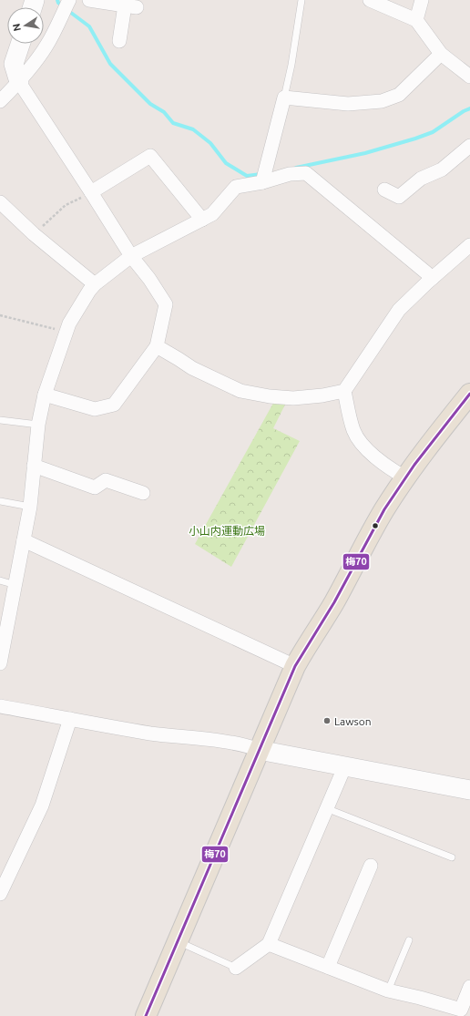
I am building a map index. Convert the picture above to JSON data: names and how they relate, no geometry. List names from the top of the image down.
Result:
{
  "parks": ["小山内運動広場"],
  "places": ["Lawson"],
  "lines": ["transit line 梅70"],
  "north": "left"
}
